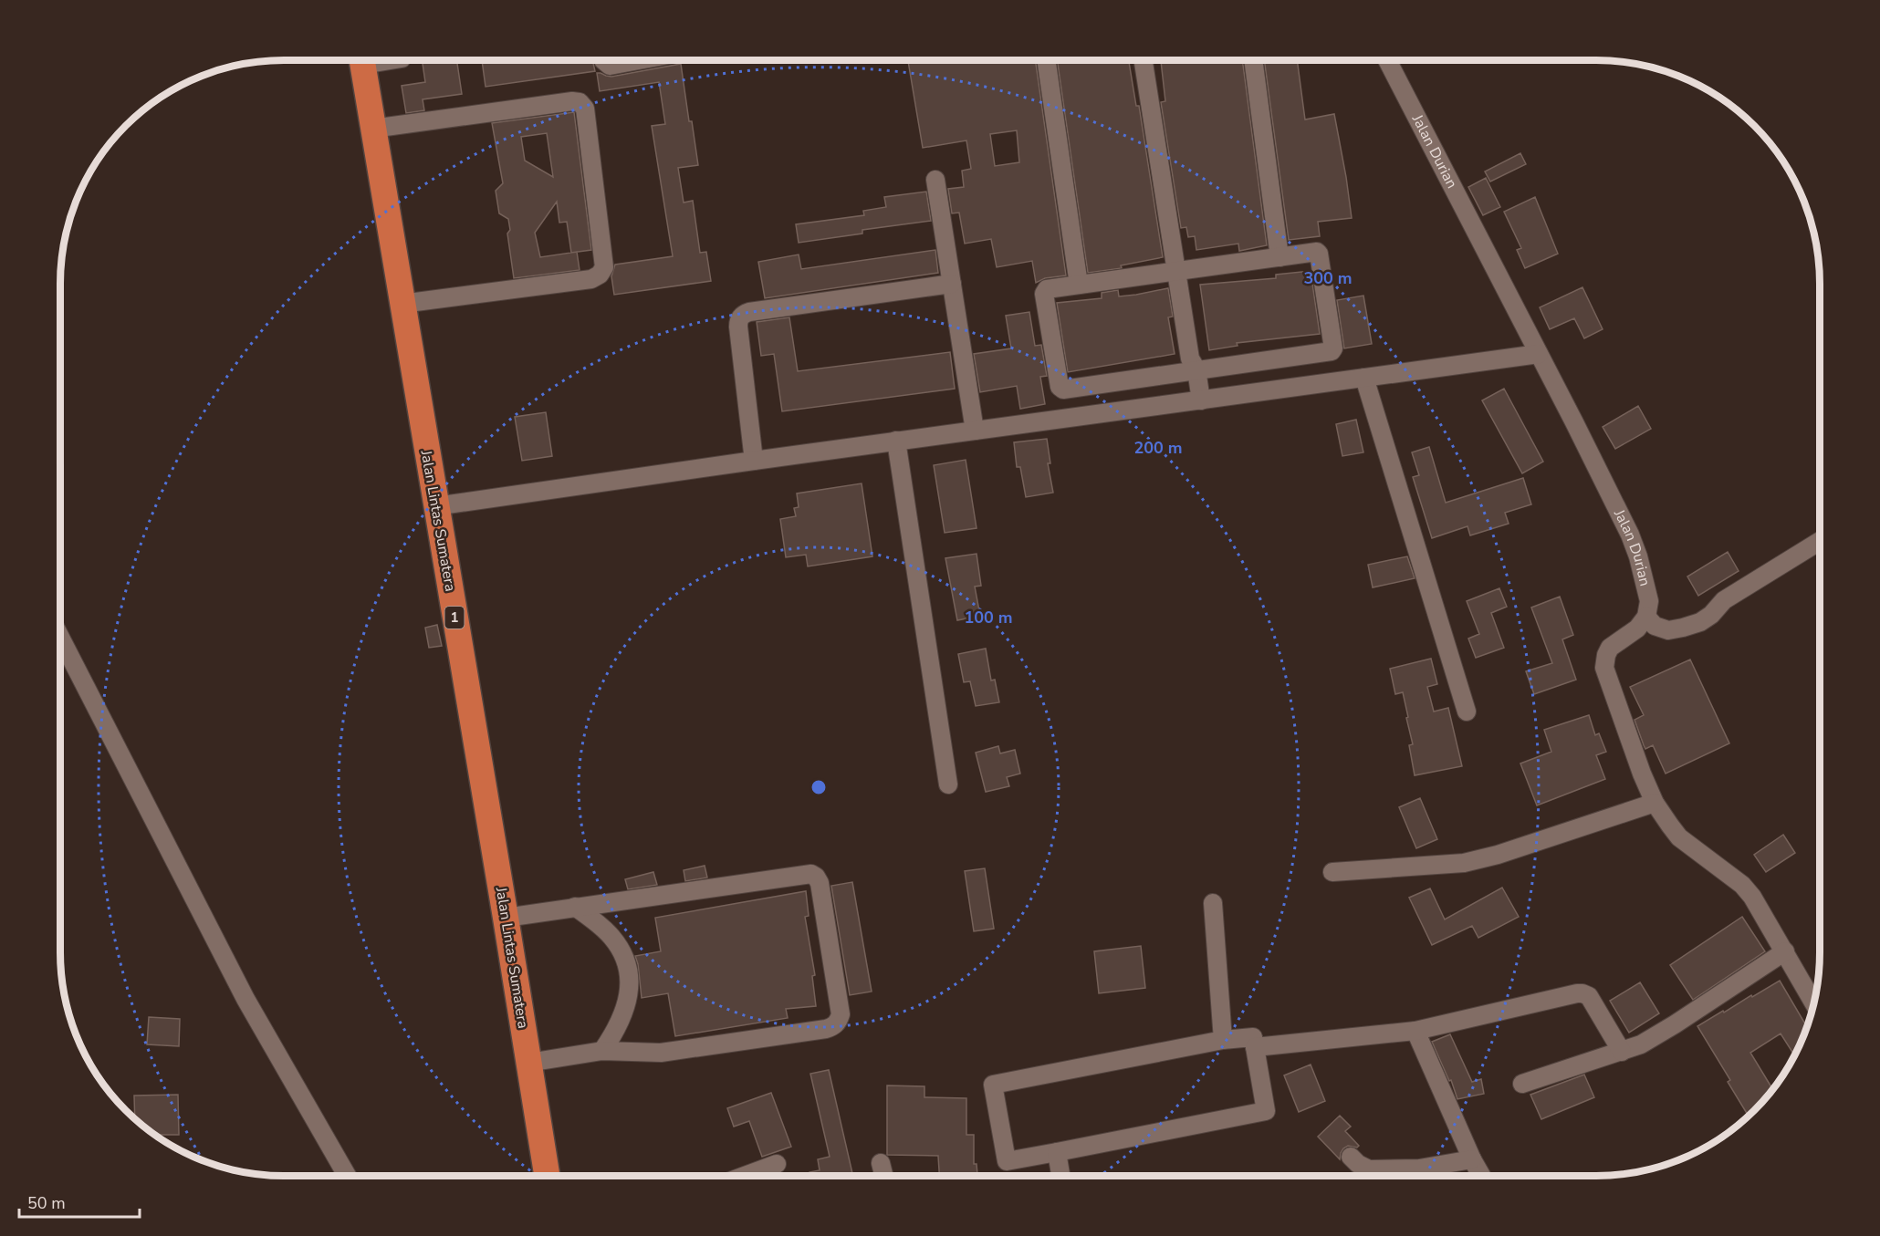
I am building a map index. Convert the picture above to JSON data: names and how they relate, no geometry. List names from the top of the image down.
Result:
{
  "streets": {
    "highway": ["Jalan Lintas Sumatera", "1"],
    "street": ["Jalan Durian"]
  },
  "scale_bar": "50 m",
  "rings": ["300 m", "200 m", "100 m"]
}
